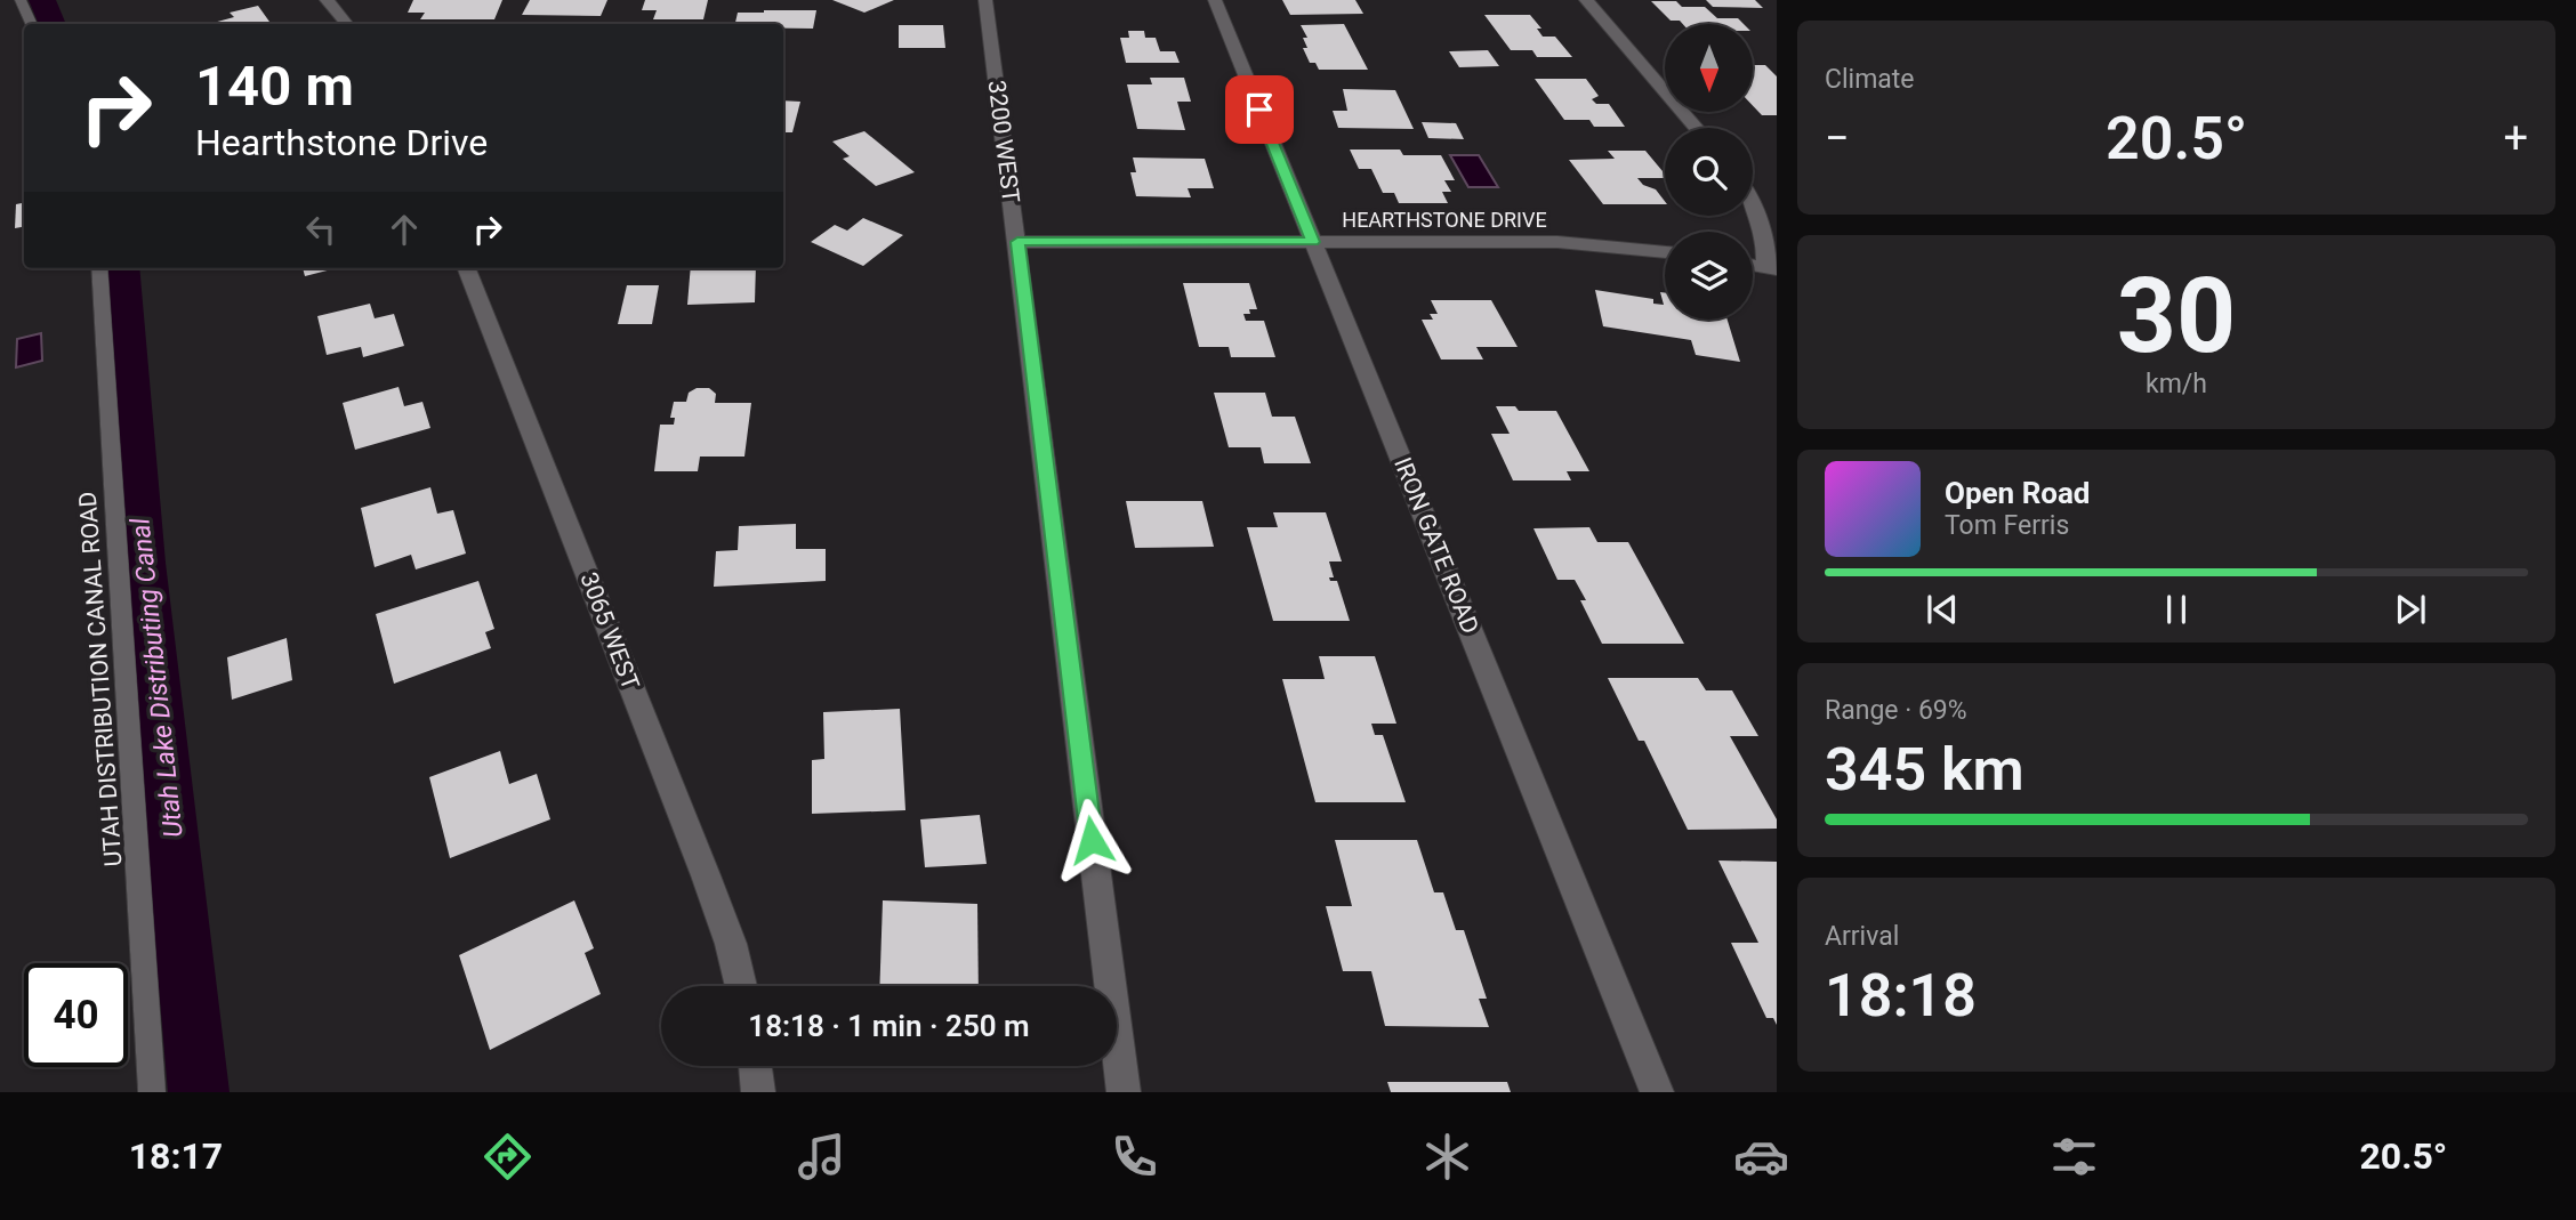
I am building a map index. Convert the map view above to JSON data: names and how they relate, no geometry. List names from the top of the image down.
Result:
{
  "streets": {
    "street": [
      "3200 WEST",
      "HEARTHSTONE DRIVE",
      "IRON GATE ROAD",
      "3065 WEST"
    ],
    "lane": ["UTAH DISTRIBUTION CANAL ROAD"]
  },
  "crossings": [
    ["3200 WEST", "HEARTHSTONE DRIVE"],
    ["HEARTHSTONE DRIVE", "IRON GATE ROAD"]
  ],
  "water": ["Utah Lake Distributing Canal"],
  "north": "bottom",
  "page": {
    "tile": [
      "Climate",
      ["30", "km/h"],
      ["Range · 69%", "345 km"],
      ["Arrival", "18:18"]
    ],
    "turn": ["140 m", "Hearthstone Drive"],
    "heat": ["−", "20.5°", "+"],
    "song": ["Open Road", "Tom Ferris"],
    "limit": "40",
    "trip": "18:18 · 1 min · 250 m",
    "tabs": ["18:17", "20.5°"]
  }
}
